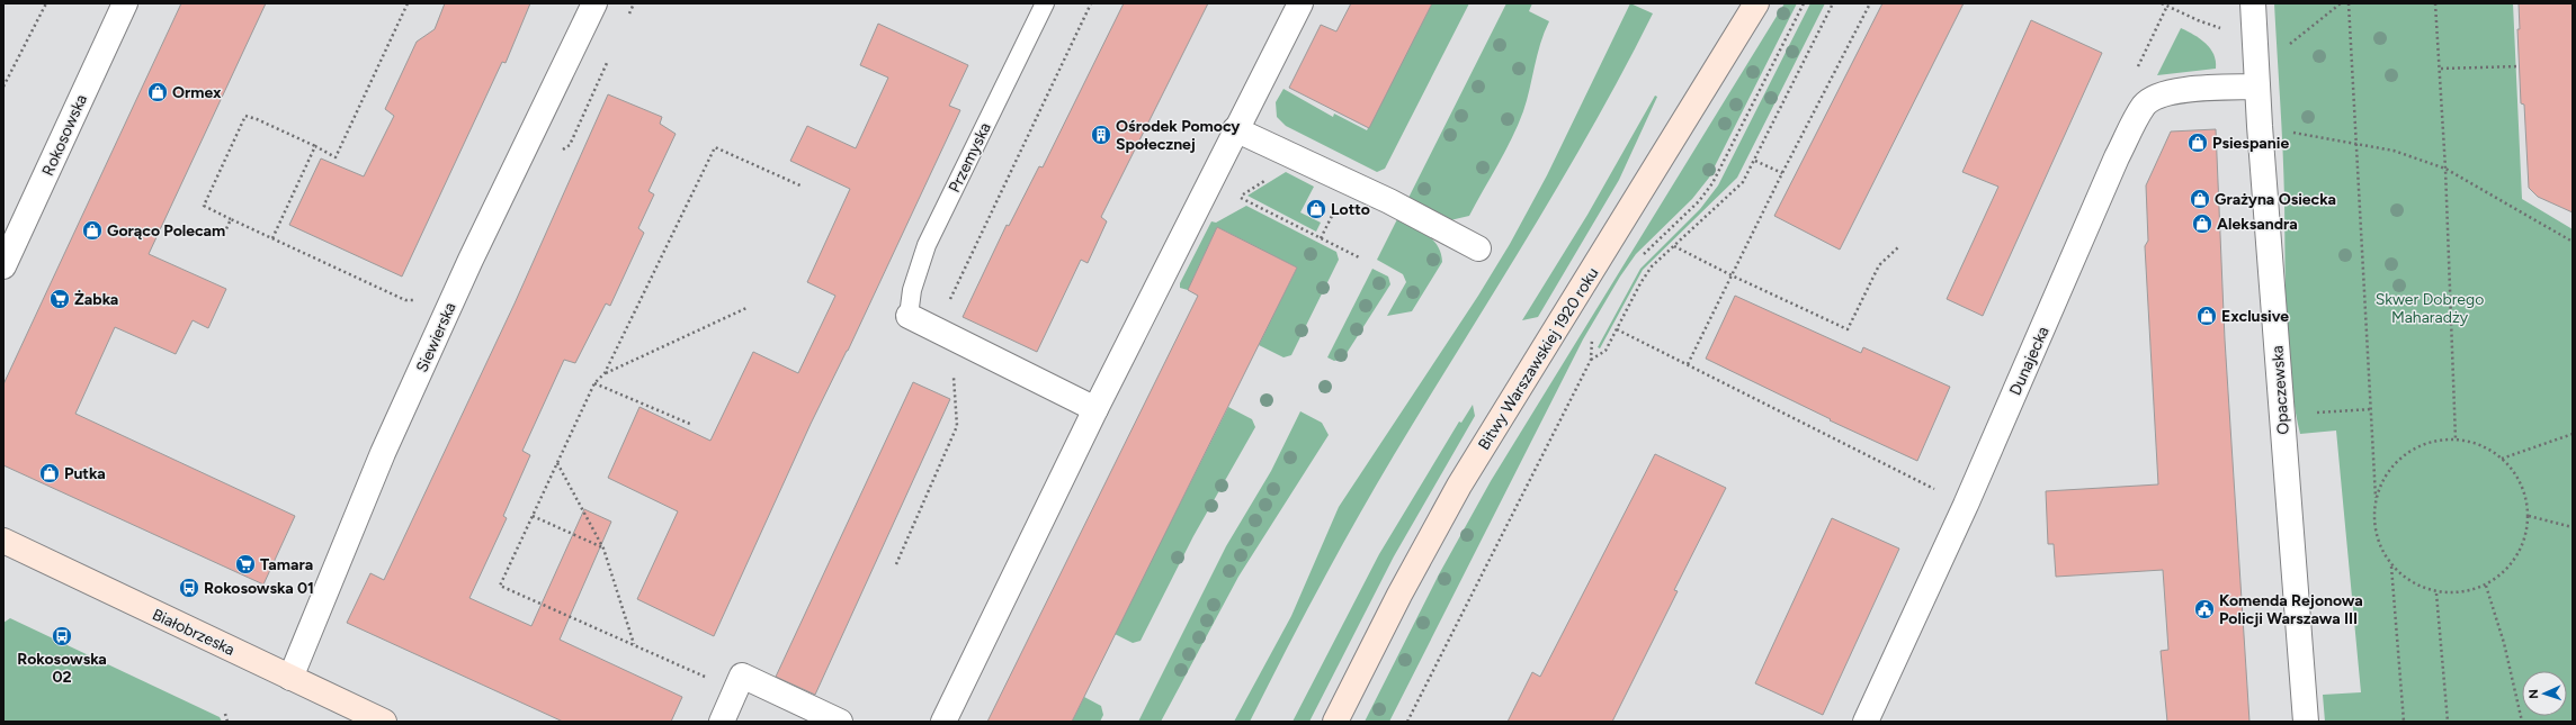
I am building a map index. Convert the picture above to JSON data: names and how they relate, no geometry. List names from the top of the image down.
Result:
{
  "streets": {
    "main road": ["Bitwy Warszawskiej 1920 roku", "Białobrzeska"],
    "street": [
      "Rokosowska",
      "Siewierska",
      "Dunajecka",
      "Opaczewska"
    ],
    "lane": ["Przemyska"]
  },
  "crossings": [
    ["Siewierska", "Białobrzeska"],
    ["Dunajecka", "Opaczewska"]
  ],
  "parks": ["Skwer Dobrego Maharadży"],
  "places": {
    "shop": [
      "Ormex",
      "Psiespanie",
      "Grażyna Osiecka",
      "Lotto",
      "Aleksandra",
      "Gorąco Polecam",
      "Exclusive",
      "Putka"
    ],
    "building": ["Ośrodek Pomocy Społecznej"],
    "supermarket": ["Żabka", "Tamara"],
    "bus stop": ["Rokosowska 01", "Rokosowska 02"],
    "public building": ["Komenda Rejonowa Policji Warszawa III"]
  },
  "north": "left"
}
